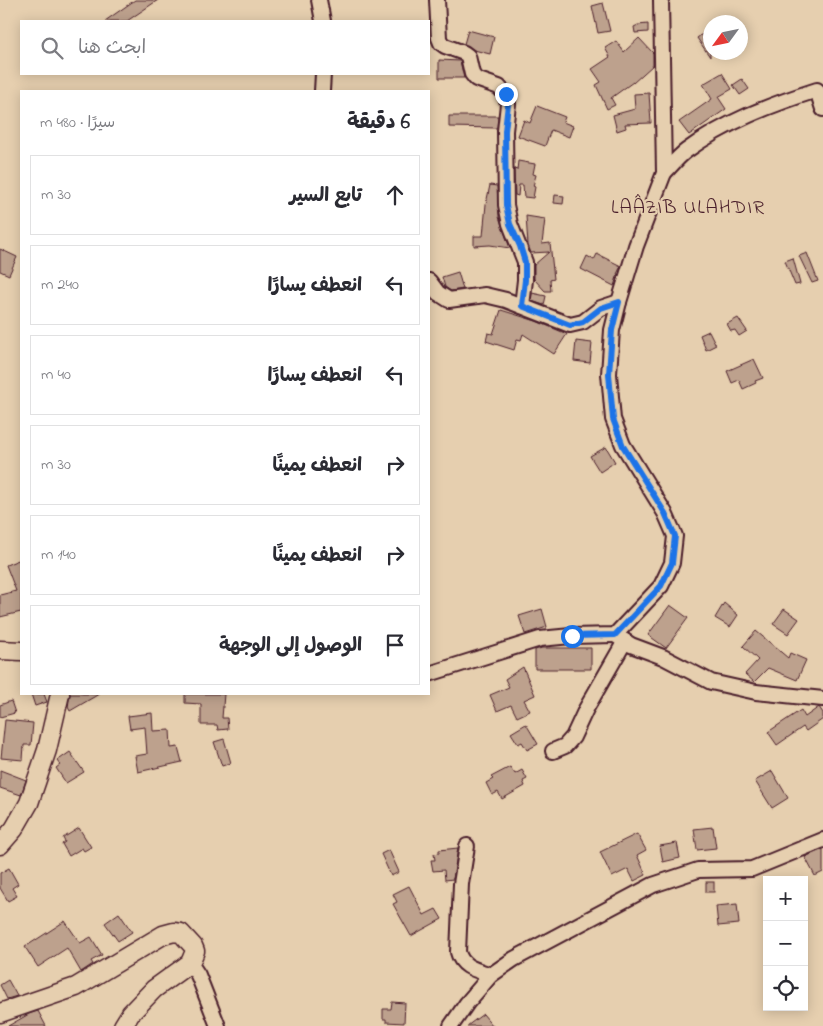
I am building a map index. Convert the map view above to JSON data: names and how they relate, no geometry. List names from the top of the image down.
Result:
{
  "districts": ["LAÂZIB ULAHDIR"],
  "north": "bottom left",
  "page": {
    "search": "ابحث هنا",
    "heading": ["6 دقيقة", "سيرًا · 480 m"],
    "list": [
      ["تابع السير", "30 m"],
      ["انعطف يسارًا", "240 m"],
      ["انعطف يسارًا", "40 m"],
      ["انعطف يمينًا", "30 m"],
      ["انعطف يمينًا", "140 m"],
      "الوصول إلى الوجهة"
    ],
    "map_buttons": ["+", "−"]
  }
}
